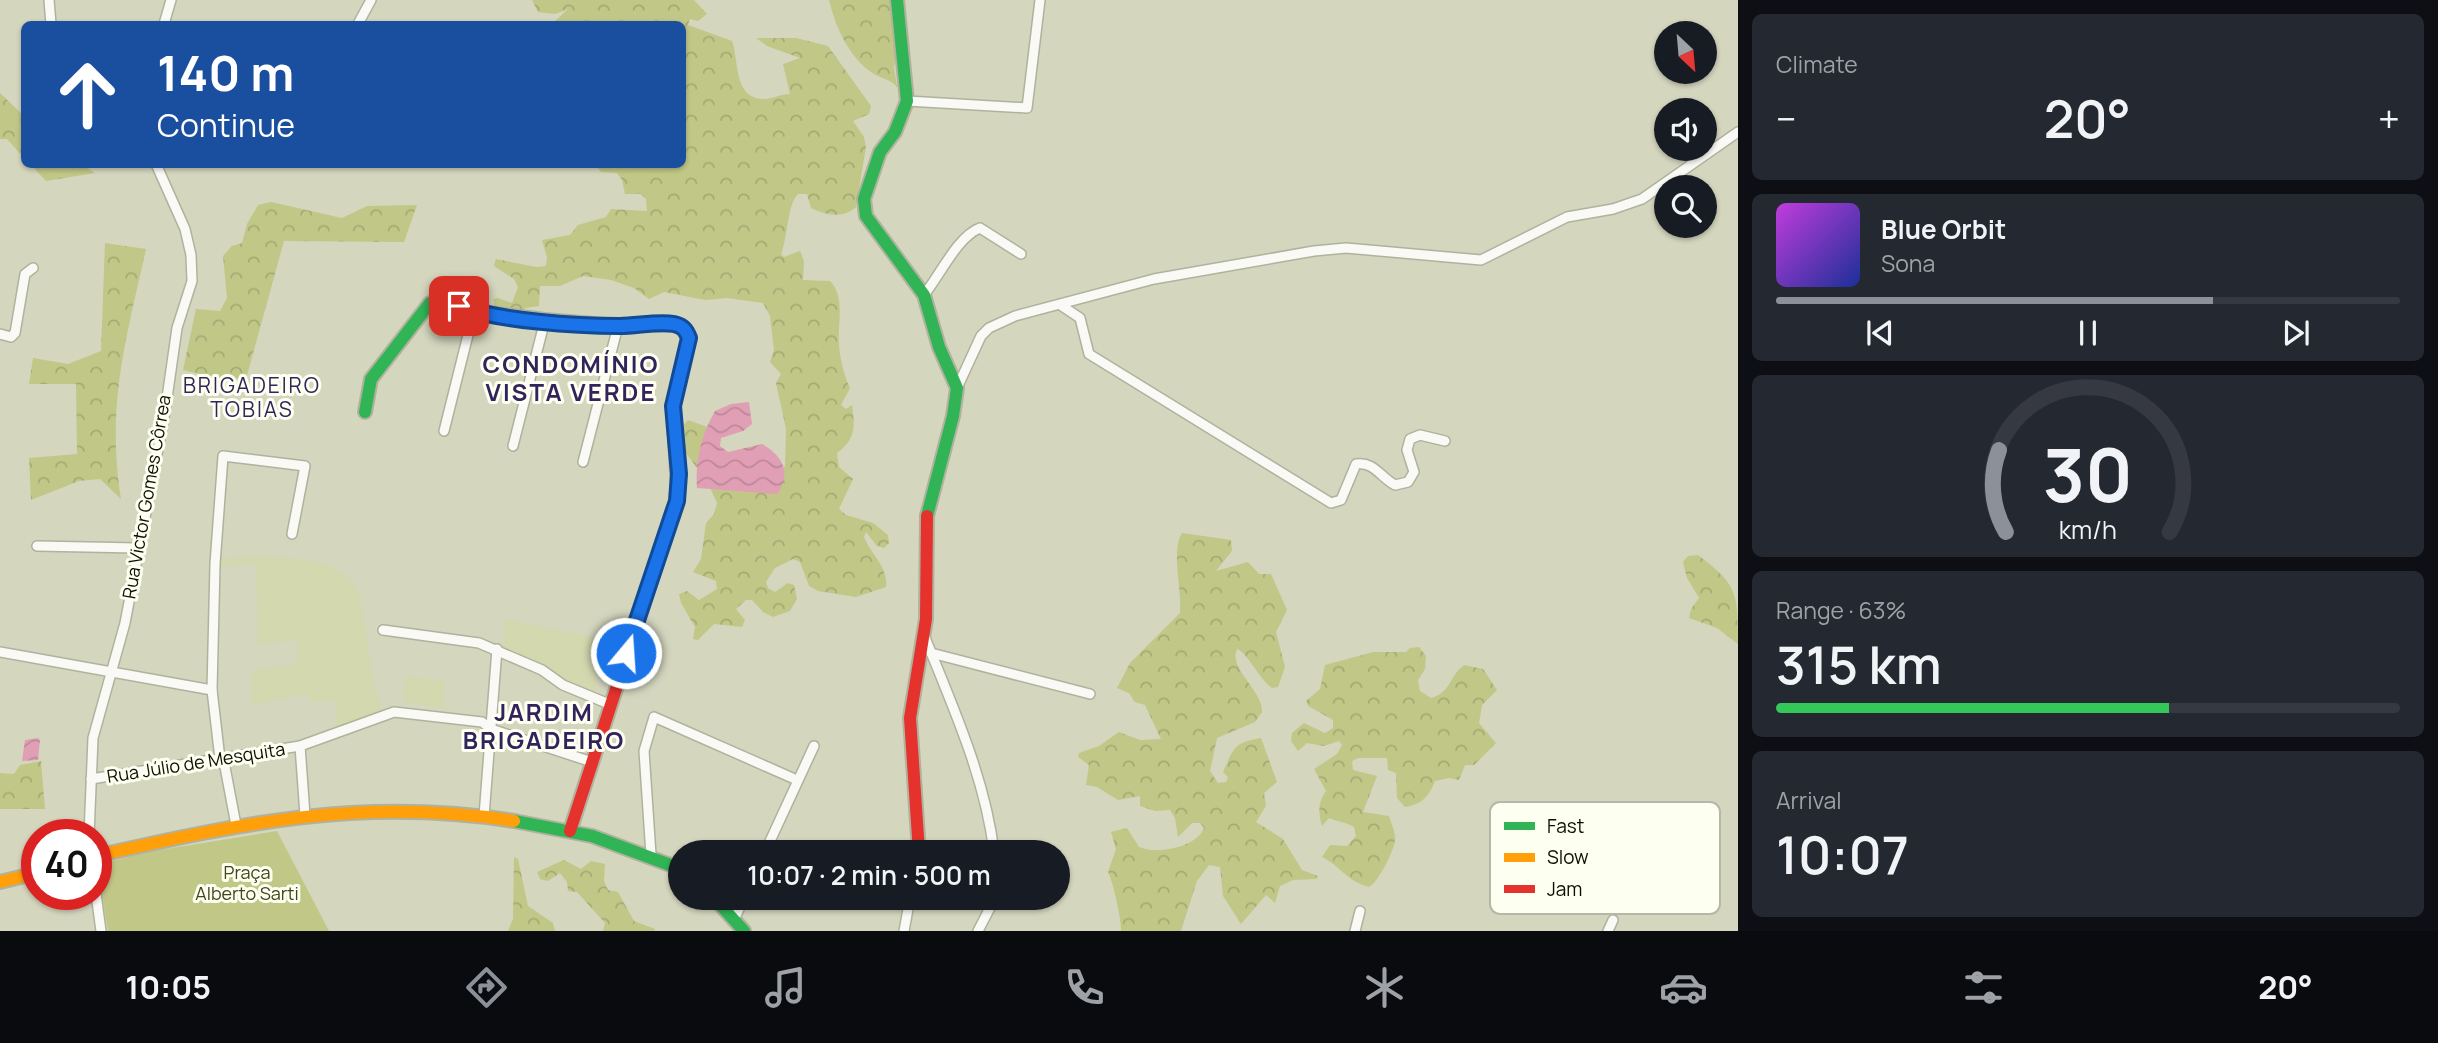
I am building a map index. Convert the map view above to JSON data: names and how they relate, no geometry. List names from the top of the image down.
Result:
{
  "streets": {
    "street": ["Rua Victor Gomes Côrrea", "Rua Júlio de Mesquita"]
  },
  "crossings": [
    ["Rua Victor Gomes Côrrea", "Rua Júlio de Mesquita"]
  ],
  "districts": ["CONDOMÍNIO VISTA VERDE", "BRIGADEIRO TOBIAS", "JARDIM BRIGADEIRO"],
  "parks": ["Praça Alberto Sarti"],
  "legend": ["Fast", "Slow", "Jam"],
  "north": "bottom right",
  "page": {
    "tile": [
      "Climate",
      ["Range · 63%", "315 km"],
      ["Arrival", "10:07"]
    ],
    "turn": ["140 m", "Continue"],
    "heat": ["−", "20°", "+"],
    "song": ["Blue Orbit", "Sona"],
    "limit": "40",
    "trip": "10:07 · 2 min · 500 m",
    "tabs": ["10:05", "20°"],
    "gauge": ["30", "km/h"]
  }
}
